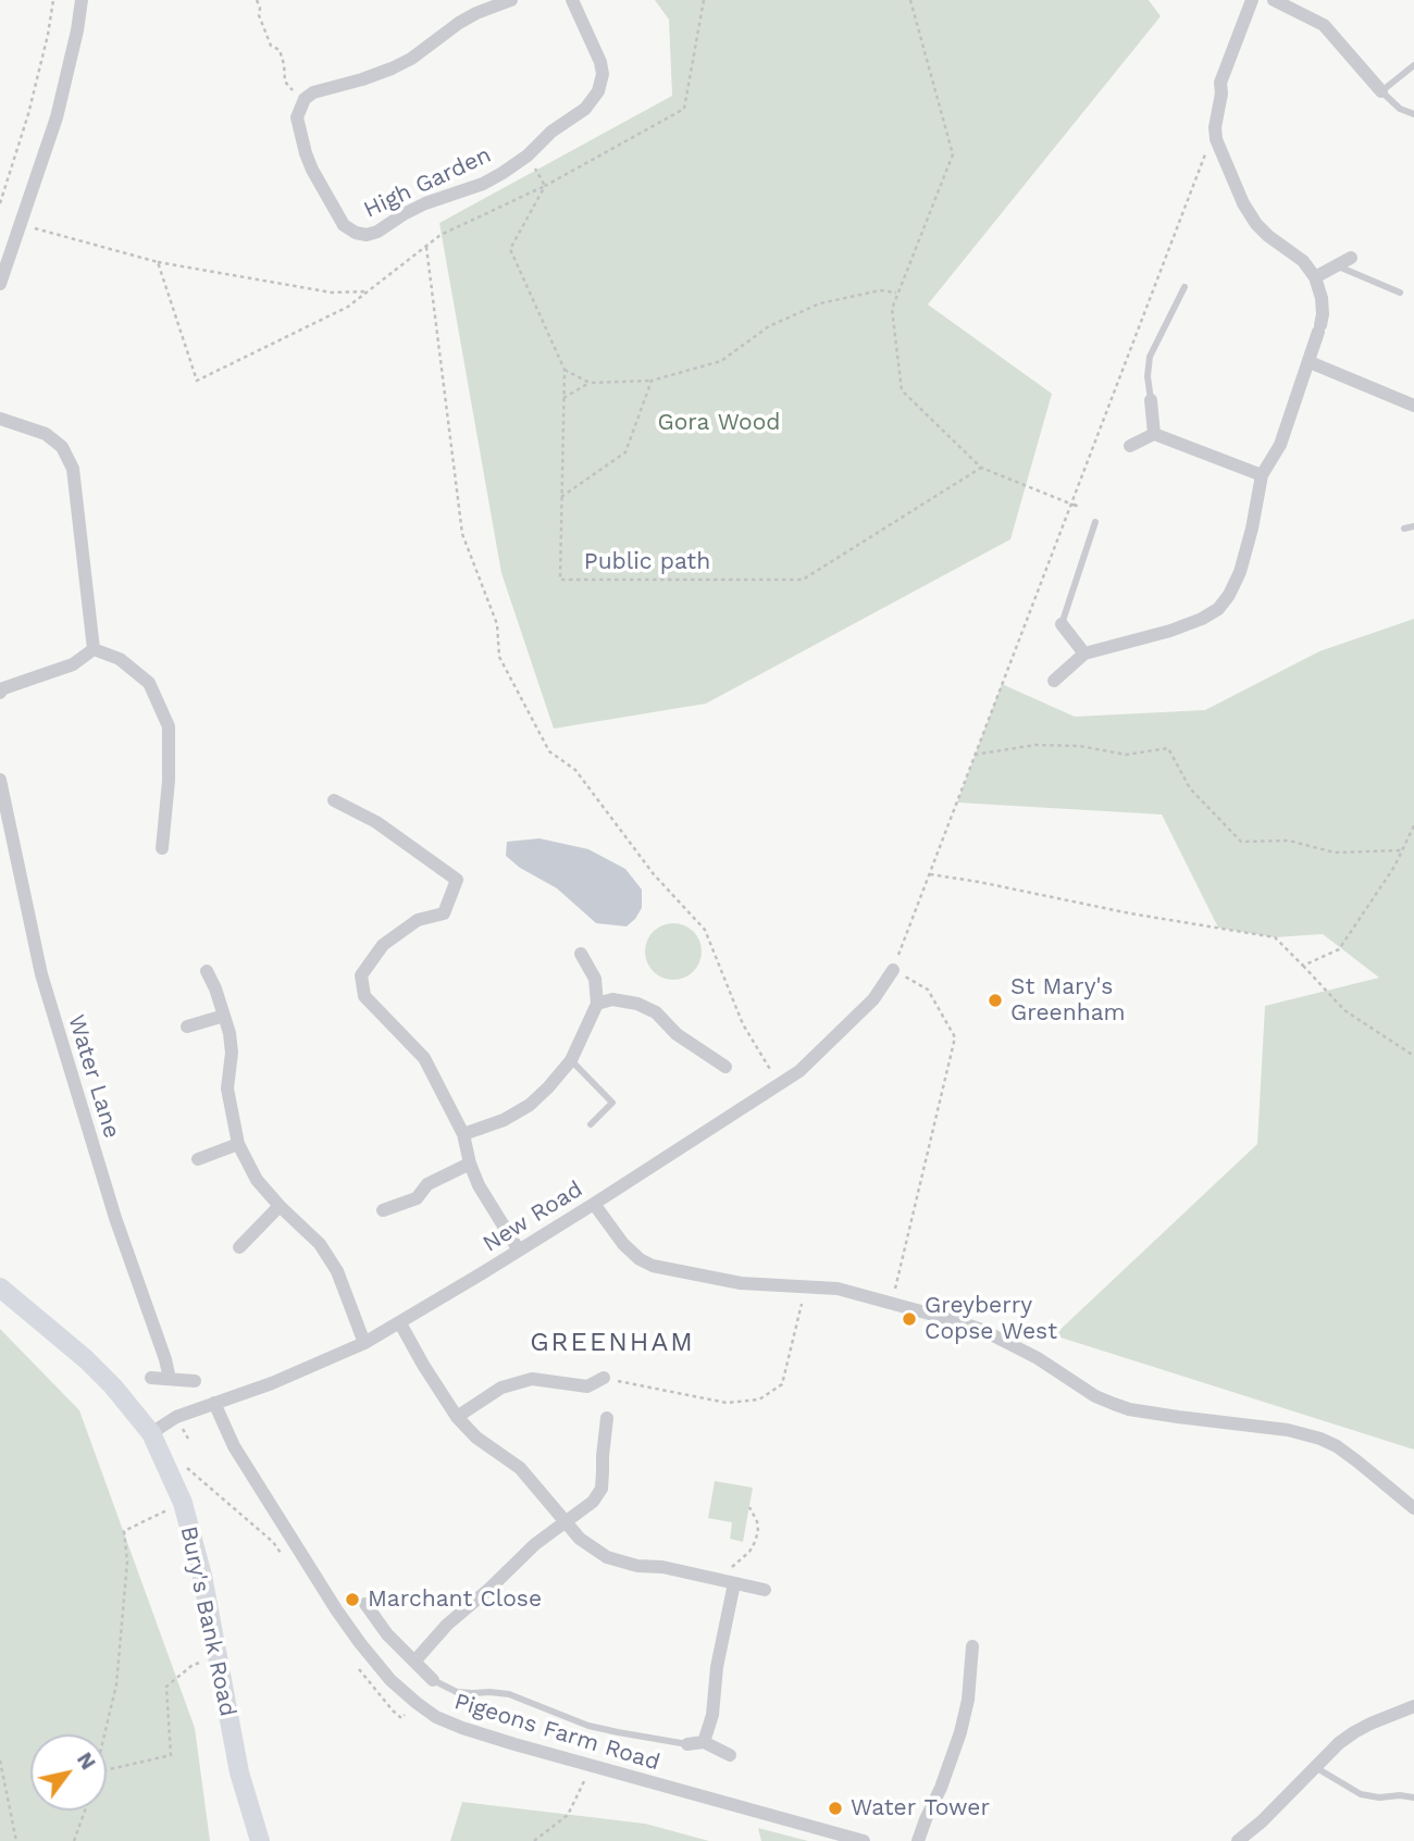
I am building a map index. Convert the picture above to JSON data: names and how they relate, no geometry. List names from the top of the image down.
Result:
{
  "streets": {
    "street": [
      "High Garden",
      "Water Lane",
      "New Road",
      "Bury's Bank Road",
      "Pigeons Farm Road"
    ],
    "path": ["Public path"]
  },
  "crossings": [
    ["New Road", "Bury's Bank Road"],
    ["New Road", "Pigeons Farm Road"]
  ],
  "districts": ["GREENHAM"],
  "parks": ["Gora Wood"],
  "places": [
    "St Mary's Greenham",
    "Greyberry Copse West",
    "Marchant Close",
    "Water Tower"
  ],
  "north": "top right"
}
